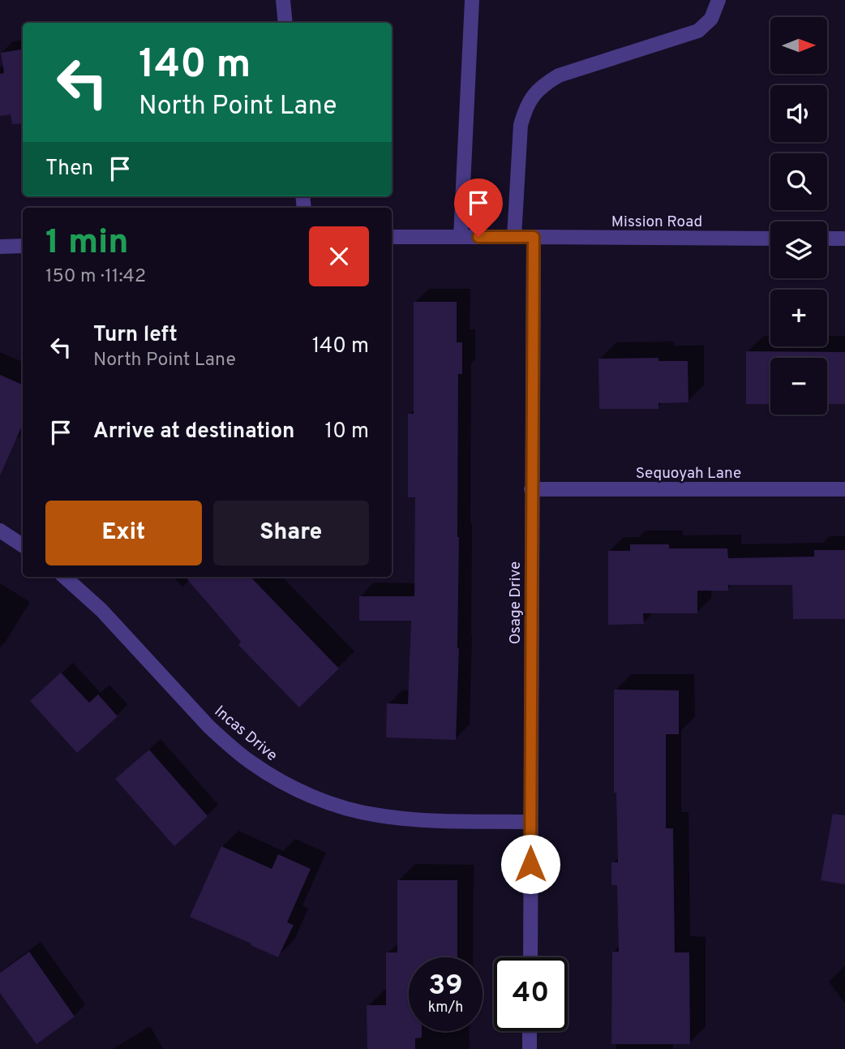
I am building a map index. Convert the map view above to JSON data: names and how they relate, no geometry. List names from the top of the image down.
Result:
{
  "streets": {
    "street": [
      "Mission Road",
      "Sequoyah Lane",
      "Osage Drive",
      "Incas Drive"
    ]
  },
  "crossings": [
    ["Mission Road", "Osage Drive"],
    ["Sequoyah Lane", "Osage Drive"],
    ["Osage Drive", "Incas Drive"]
  ],
  "north": "right",
  "page": {
    "map_buttons": ["+", "−"],
    "turn": ["140 m", "North Point Lane"],
    "then": "Then",
    "heading": ["1 min", "150 m · 11:42"],
    "list": [
      {
        "name": "Turn left",
        "note": "North Point Lane",
        "value": "140 m"
      },
      {
        "name": "Arrive at destination",
        "value": "10 m"
      }
    ],
    "buttons": ["Exit", "Share"],
    "speed": "39 km/h",
    "limit": "40"
  }
}
